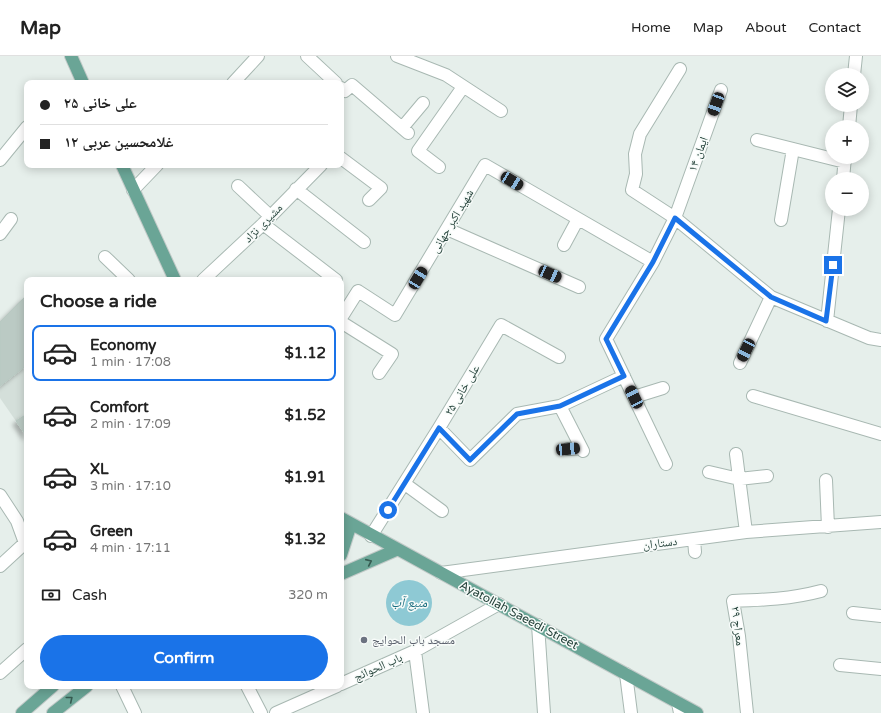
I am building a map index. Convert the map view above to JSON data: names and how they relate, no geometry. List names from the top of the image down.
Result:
{
  "streets": {
    "main road": ["Ayatollah Saeedi Street"],
    "street": [
      "ایمان ۱۴",
      "شهید اکبر جهانی",
      "مشیری نژاد",
      "علی خانی ۲۵",
      "دستاران",
      "معراج ۲۹",
      "باب الحوائج"
    ]
  },
  "crossings": [
    ["علی خانی ۲۵", "Ayatollah Saeedi Street"],
    ["دستاران", "Ayatollah Saeedi Street"],
    ["Ayatollah Saeedi Street", "باب الحوائج"]
  ],
  "water": ["منبع آب"],
  "places": ["مسجد باب الحوایج"],
  "page": {
    "header": "Map",
    "nav": [
      "Home",
      "Map",
      "About",
      "Contact"
    ],
    "map_buttons": ["+", "−"],
    "banner": ["علی خانی ۲۵", "غلامحسین عربی ۱۲"],
    "heading": "Choose a ride",
    "list": [
      {
        "name": "Economy",
        "note": "1 min · 17:08",
        "value": "$1.12"
      },
      {
        "name": "Comfort",
        "note": "2 min · 17:09",
        "value": "$1.52"
      },
      {
        "name": "XL",
        "note": "3 min · 17:10",
        "value": "$1.91"
      },
      {
        "name": "Green",
        "note": "4 min · 17:11",
        "value": "$1.32"
      }
    ],
    "pay": ["Cash", "320 m"],
    "buttons": "Confirm"
  }
}
